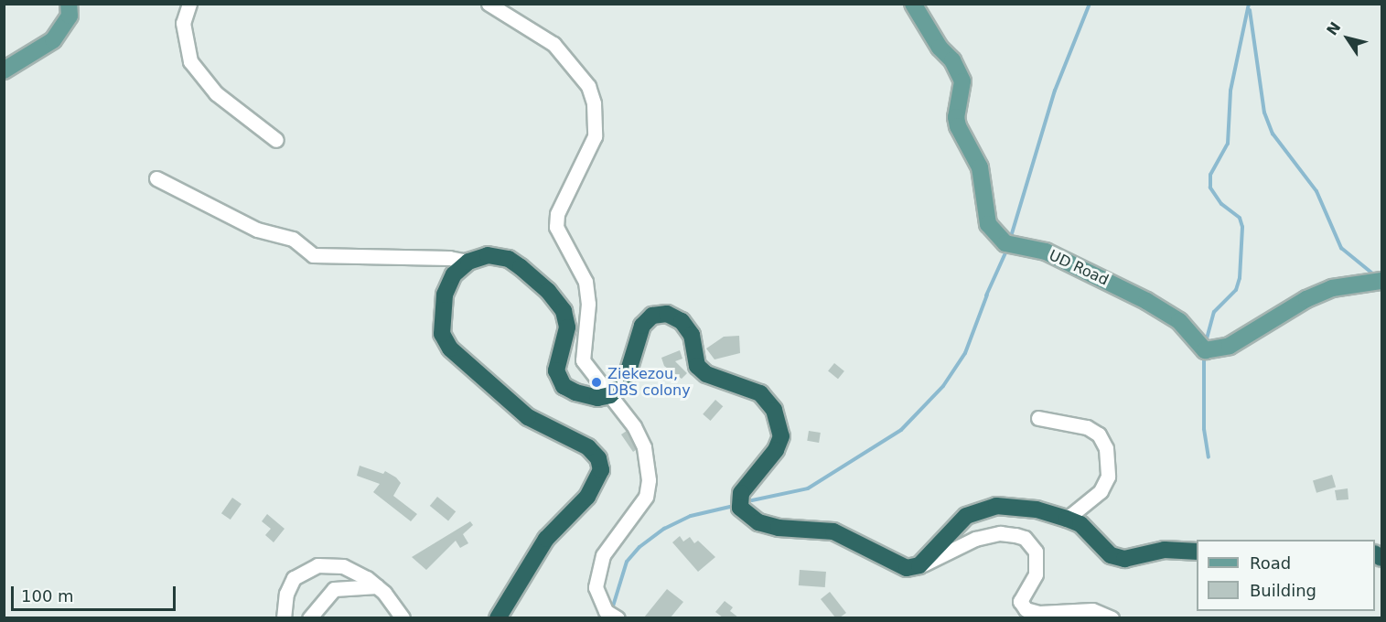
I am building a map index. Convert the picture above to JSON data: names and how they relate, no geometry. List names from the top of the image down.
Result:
{
  "streets": {
    "main road": ["UD Road"]
  },
  "places": ["Ziekezou, DBS colony"],
  "legend": ["Road", "Building"],
  "scale_bar": "100 m",
  "north": "top left"
}
